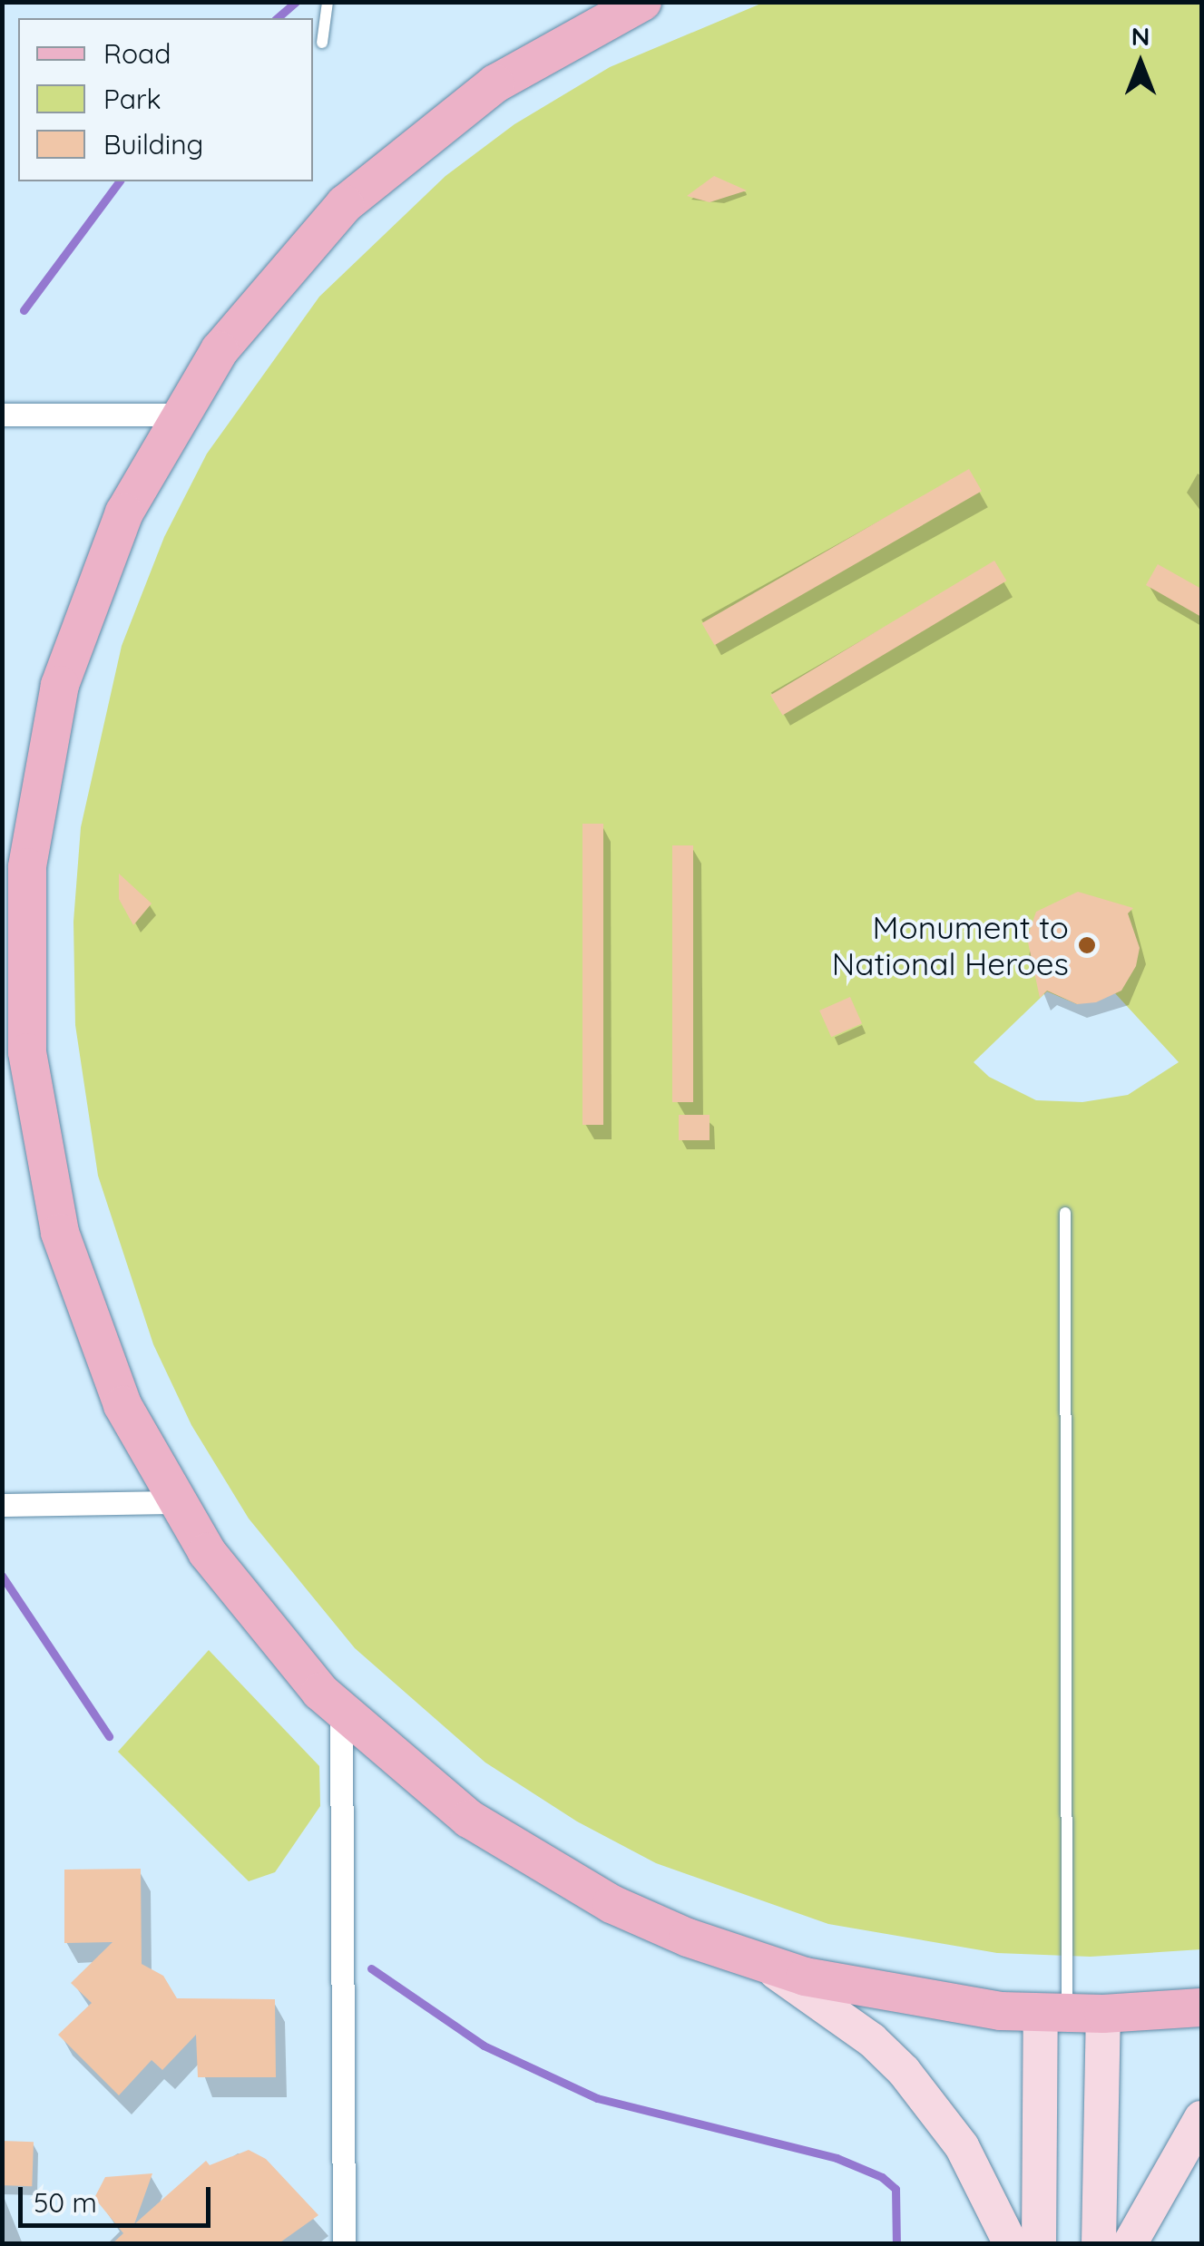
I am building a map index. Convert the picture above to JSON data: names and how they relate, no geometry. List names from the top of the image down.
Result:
{
  "places": ["Monument to National Heroes"],
  "legend": ["Road", "Park", "Building"],
  "scale_bar": "50 m",
  "north": "top"
}
